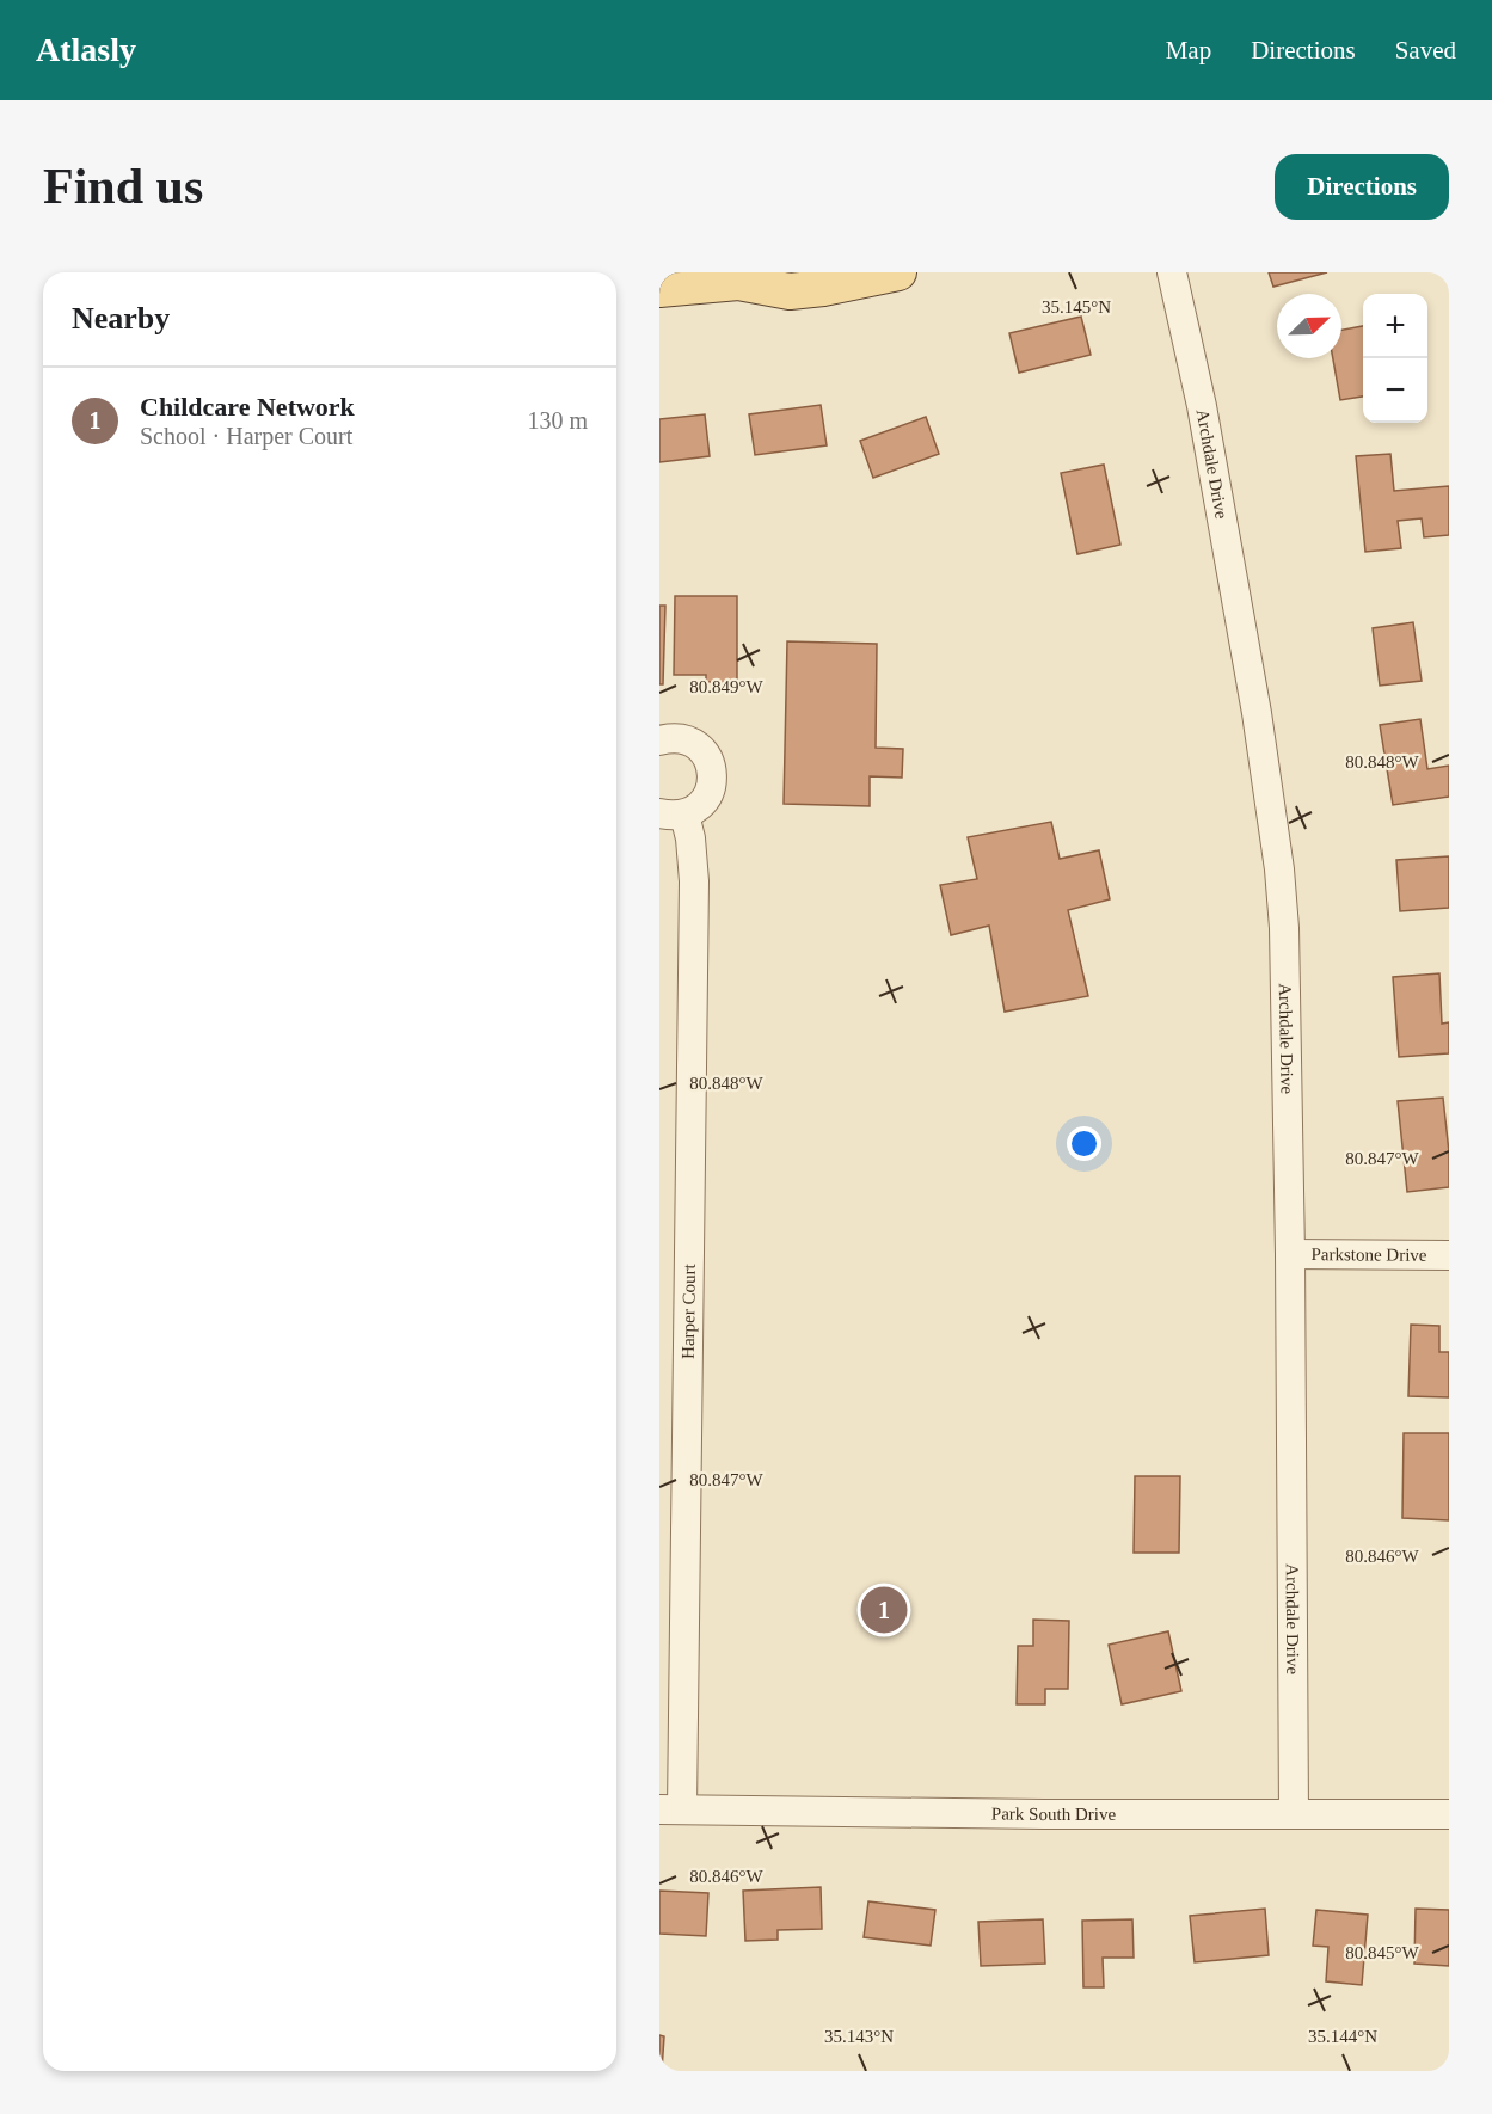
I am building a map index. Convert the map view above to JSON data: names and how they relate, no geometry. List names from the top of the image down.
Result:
{
  "streets": {
    "street": [
      "Archdale Drive",
      "Parkstone Drive",
      "Harper Court",
      "Park South Drive"
    ]
  },
  "crossings": [
    ["Archdale Drive", "Parkstone Drive"],
    ["Archdale Drive", "Park South Drive"],
    ["Harper Court", "Park South Drive"]
  ],
  "north": "top right",
  "page": {
    "header": "Atlasly",
    "nav": ["Map", "Directions", "Saved"],
    "buttons": "Directions",
    "title": "Find us",
    "heading": "Nearby",
    "map_buttons": ["+", "−"],
    "list": [
      {
        "mark": "1",
        "name": "Childcare Network",
        "note": "School · Harper Court",
        "value": "130 m"
      }
    ],
    "pins": "1"
  },
  "coordinates": [
    "35.145°N",
    "80.849°W",
    "80.848°W",
    "80.847°W",
    "80.846°W",
    "80.845°W",
    "35.143°N",
    "35.144°N"
  ]
}
